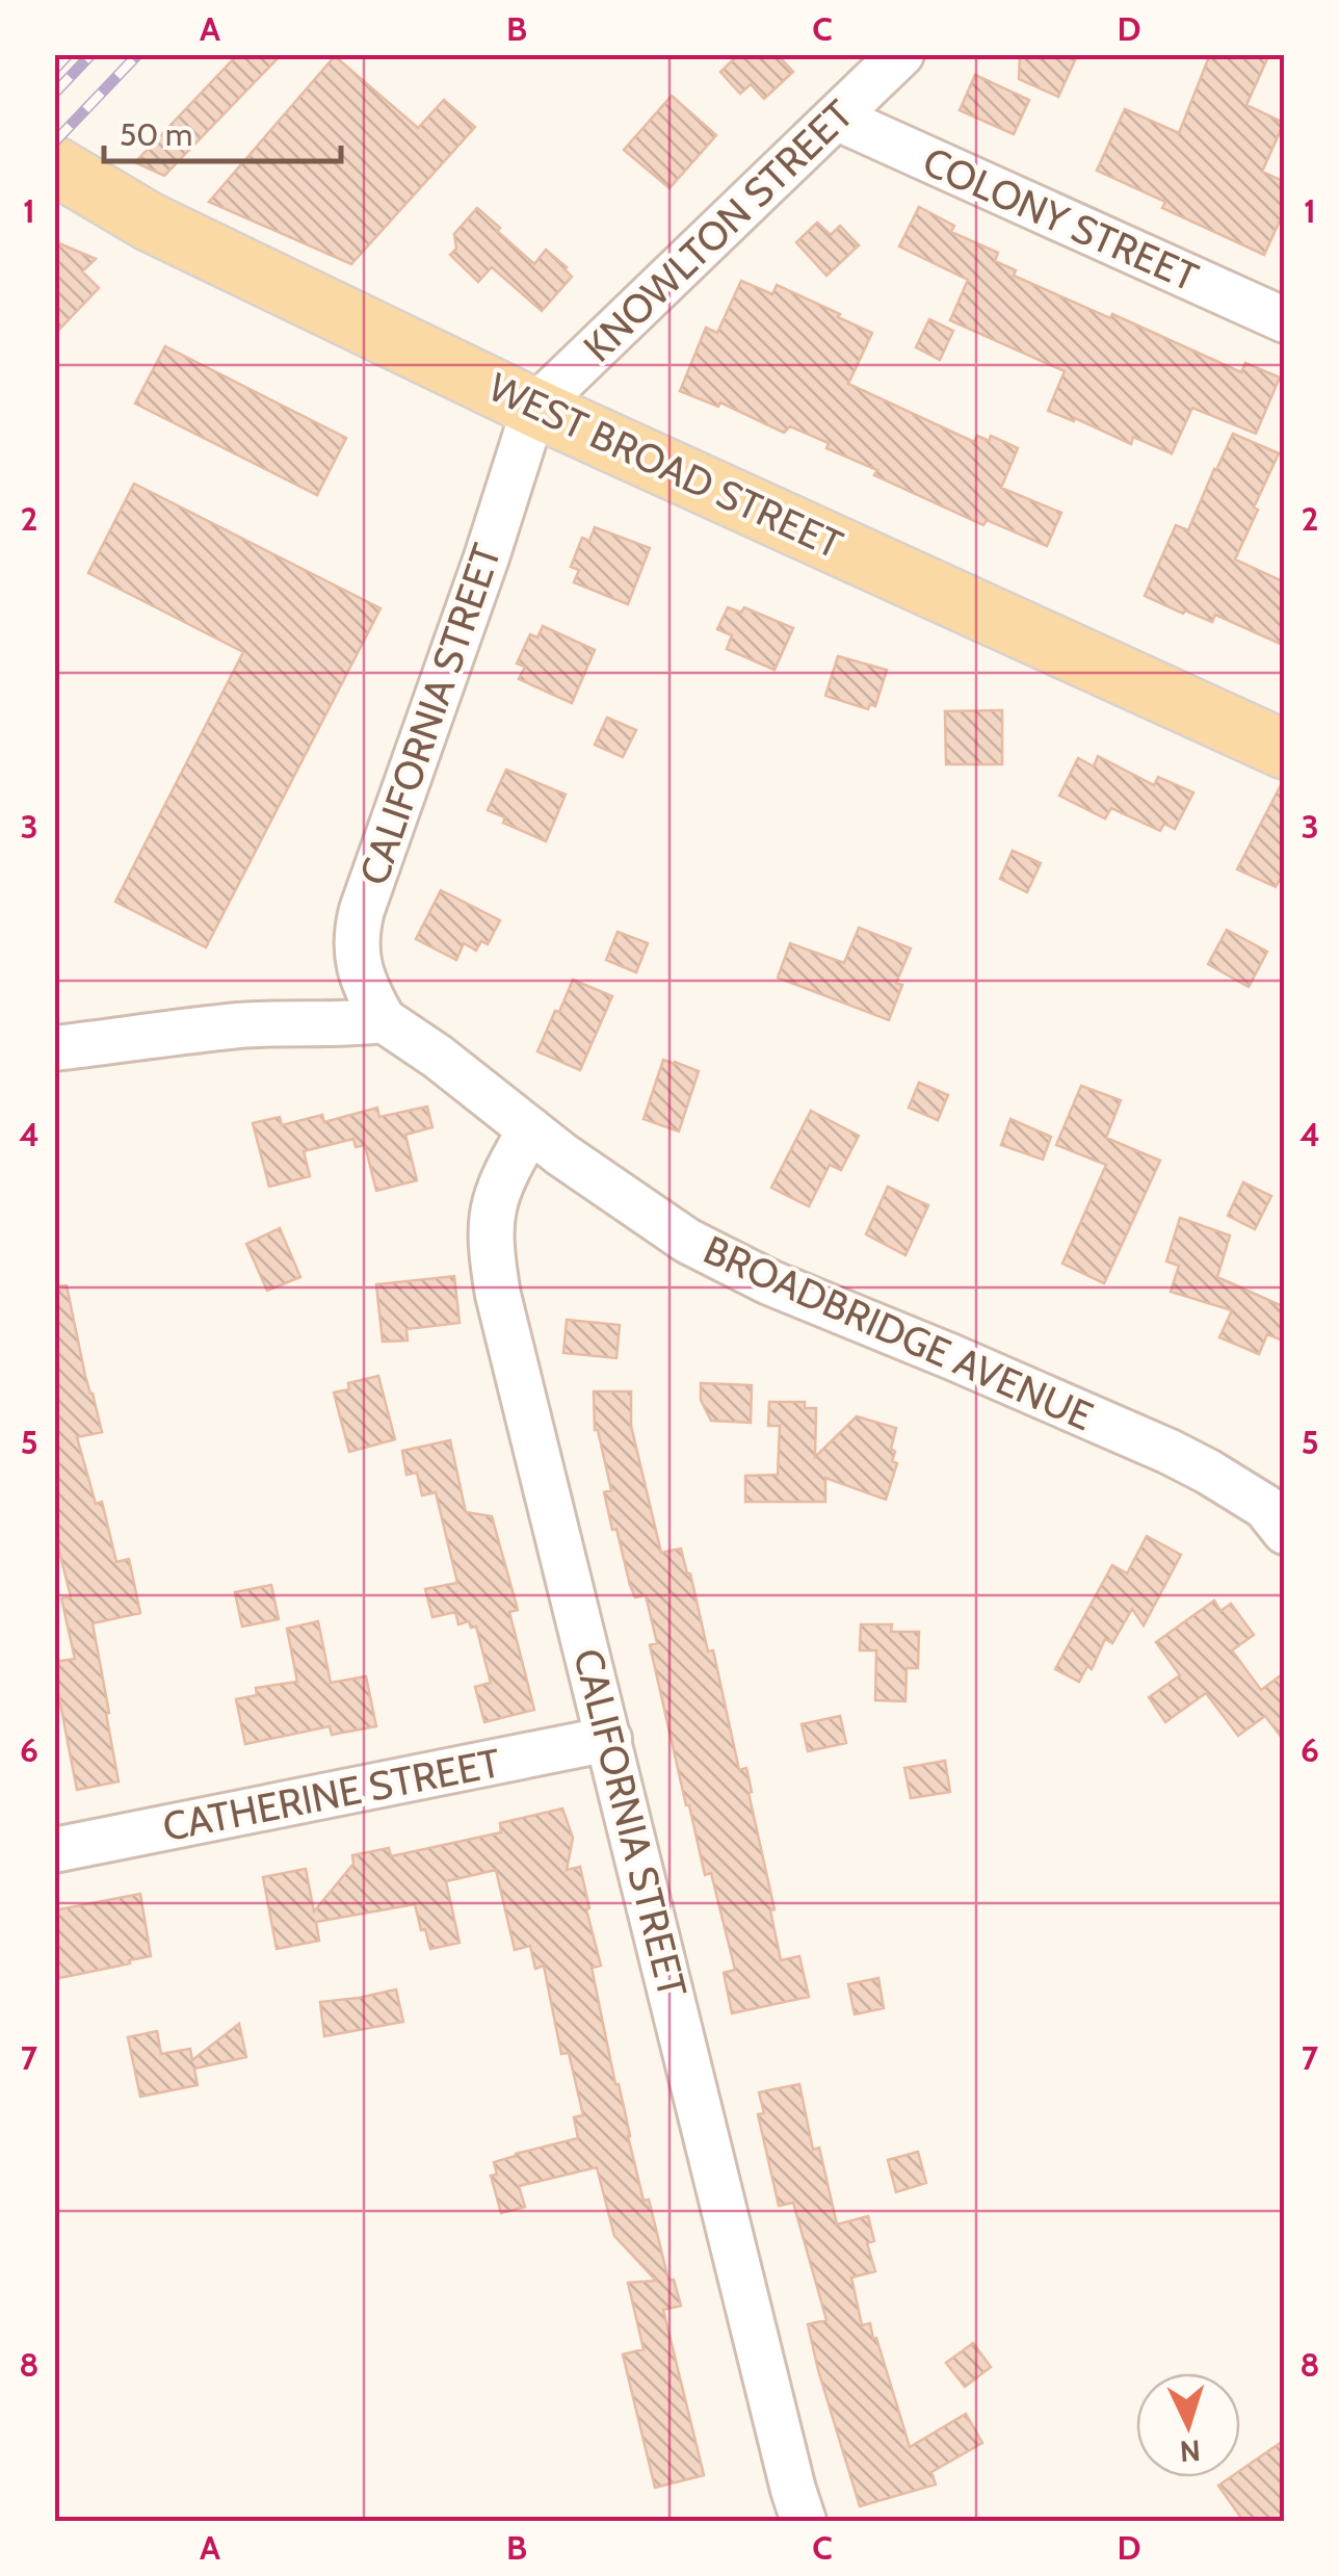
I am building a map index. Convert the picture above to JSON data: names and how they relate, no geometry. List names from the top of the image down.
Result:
{
  "streets": {
    "main road": ["WEST BROAD STREET"],
    "street": [
      "COLONY STREET",
      "KNOWLTON STREET",
      "CALIFORNIA STREET",
      "BROADBRIDGE AVENUE",
      "CATHERINE STREET"
    ]
  },
  "crossings": [
    ["COLONY STREET", "KNOWLTON STREET"],
    ["KNOWLTON STREET", "WEST BROAD STREET"],
    ["KNOWLTON STREET", "CALIFORNIA STREET"],
    ["WEST BROAD STREET", "CALIFORNIA STREET"],
    ["CALIFORNIA STREET", "BROADBRIDGE AVENUE"],
    ["CALIFORNIA STREET", "CATHERINE STREET"]
  ],
  "scale_bar": "50 m",
  "north": "bottom",
  "grid": {
    "columns": [
      "A",
      "B",
      "C",
      "D"
    ],
    "rows": [
      "1",
      "2",
      "3",
      "4",
      "5",
      "6",
      "7",
      "8"
    ]
  }
}
